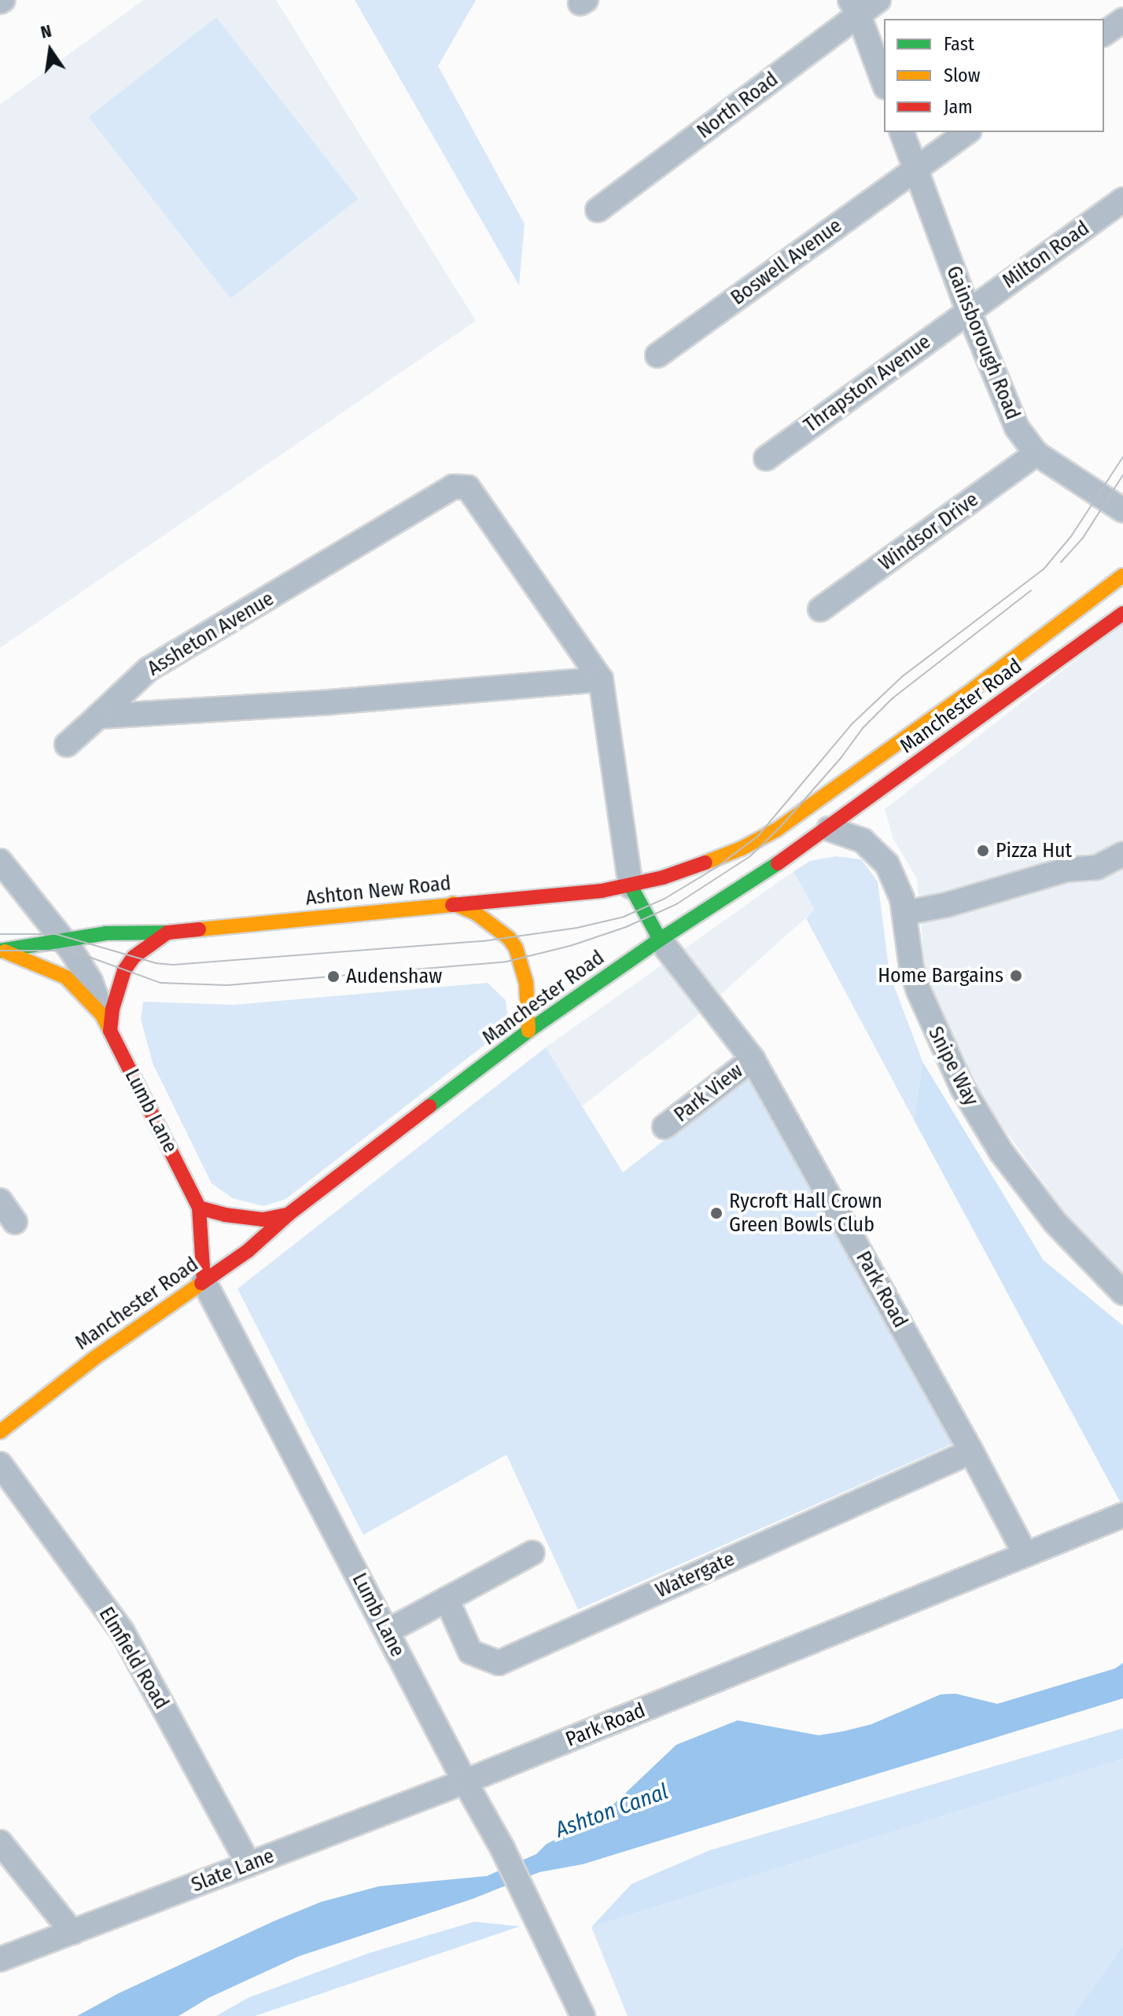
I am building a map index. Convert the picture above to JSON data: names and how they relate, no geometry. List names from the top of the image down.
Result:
{
  "streets": {
    "main road": ["Manchester Road", "Ashton New Road", "Lumb Lane"],
    "street": [
      "North Road",
      "Milton Road",
      "Boswell Avenue",
      "Gainsborough Road",
      "Thrapston Avenue",
      "Windsor Drive",
      "Assheton Avenue",
      "Snipe Way",
      "Park View",
      "Park Road",
      "Watergate",
      "Elmfield Road",
      "Slate Lane"
    ]
  },
  "crossings": [
    ["Milton Road", "Gainsborough Road"],
    ["Milton Road", "Thrapston Avenue"],
    ["Boswell Avenue", "Gainsborough Road"],
    ["Gainsborough Road", "Thrapston Avenue"],
    ["Gainsborough Road", "Windsor Drive"],
    ["Assheton Avenue", "Ashton New Road"],
    ["Manchester Road", "Ashton New Road"],
    ["Manchester Road", "Snipe Way"],
    ["Manchester Road", "Lumb Lane"],
    ["Manchester Road", "Park Road"],
    ["Ashton New Road", "Lumb Lane"],
    ["Park View", "Park Road"],
    ["Lumb Lane", "Park Road"],
    ["Lumb Lane", "Slate Lane"],
    ["Park Road", "Watergate"],
    ["Park Road", "Slate Lane"],
    ["Elmfield Road", "Slate Lane"]
  ],
  "water": ["Ashton Canal"],
  "places": [
    "Pizza Hut",
    "Home Bargains",
    "Audenshaw",
    "Rycroft Hall Crown Green Bowls Club"
  ],
  "legend": ["Fast", "Slow", "Jam"],
  "north": "top"
}
